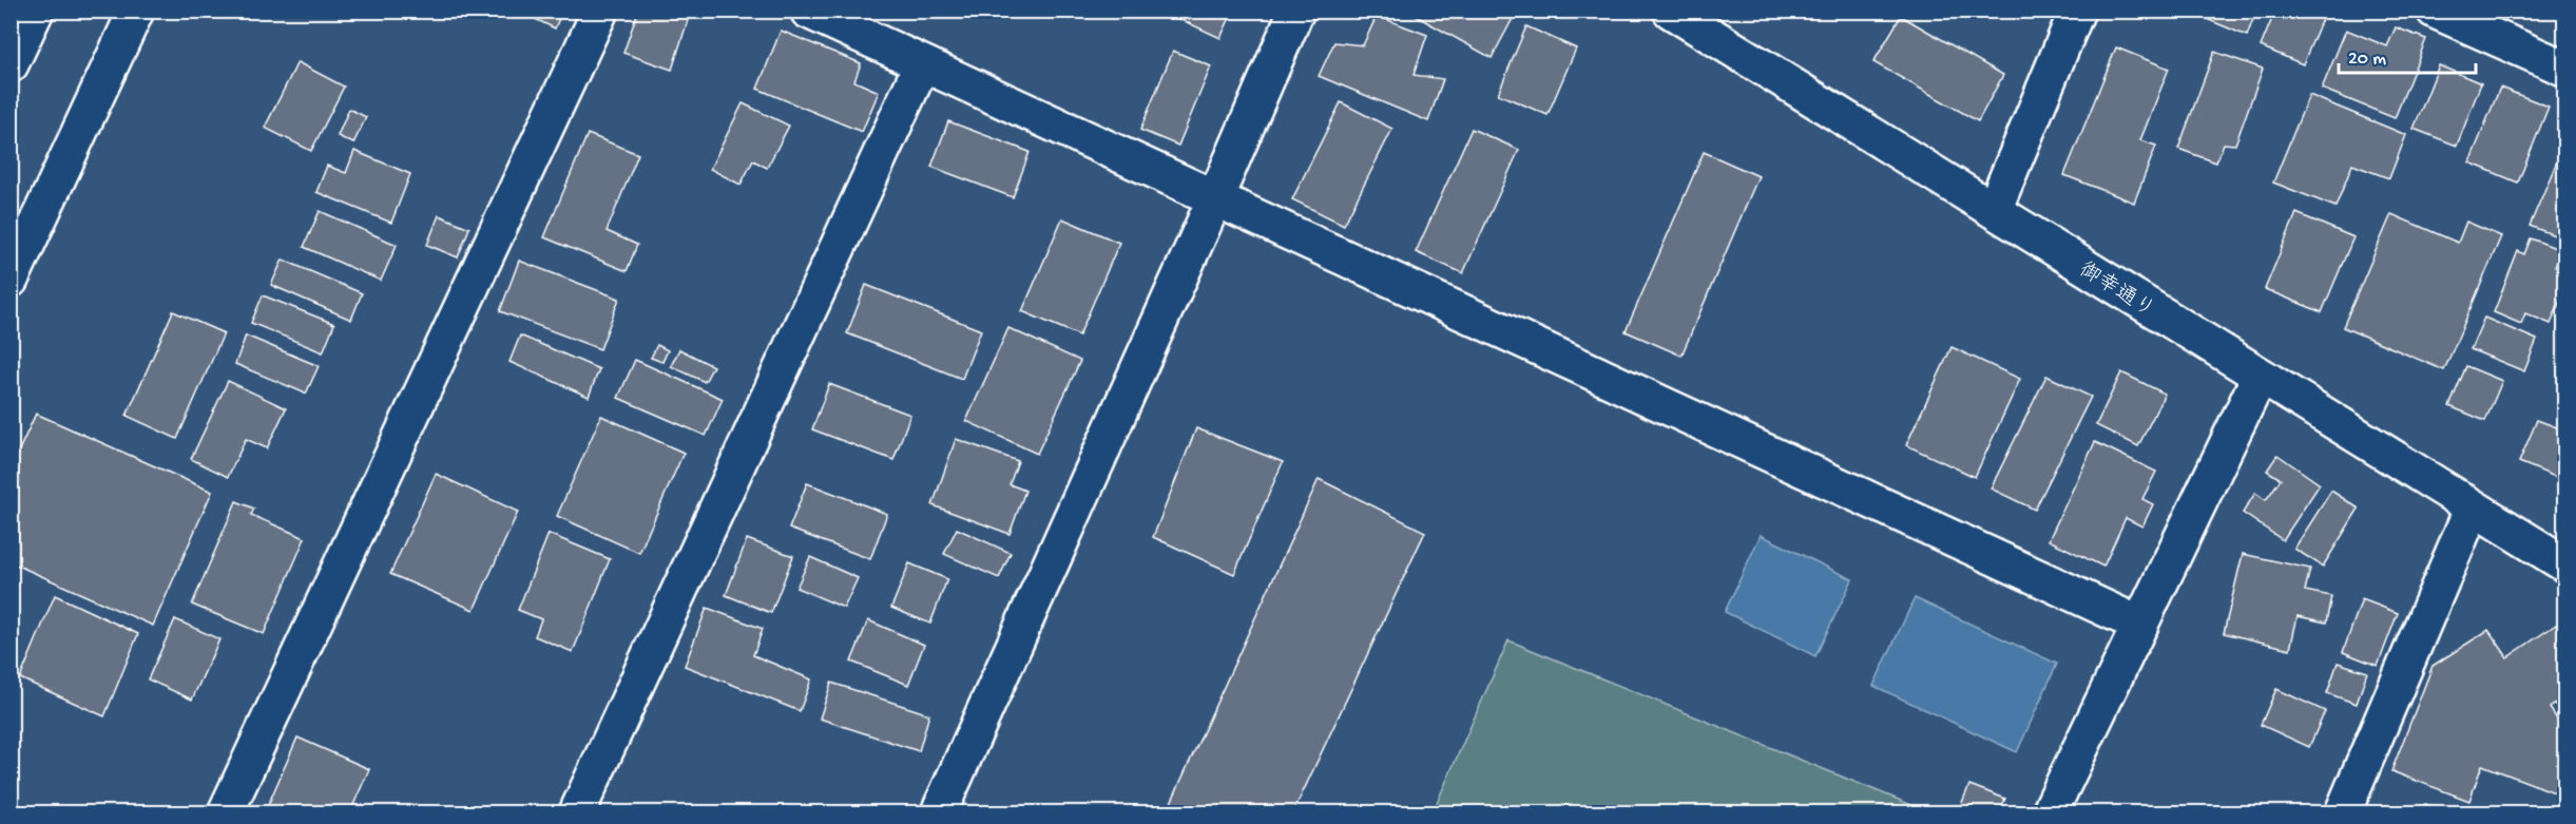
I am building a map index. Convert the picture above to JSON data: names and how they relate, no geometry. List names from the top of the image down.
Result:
{
  "streets": {
    "street": ["御幸通り"]
  },
  "scale_bar": "20 m"
}
